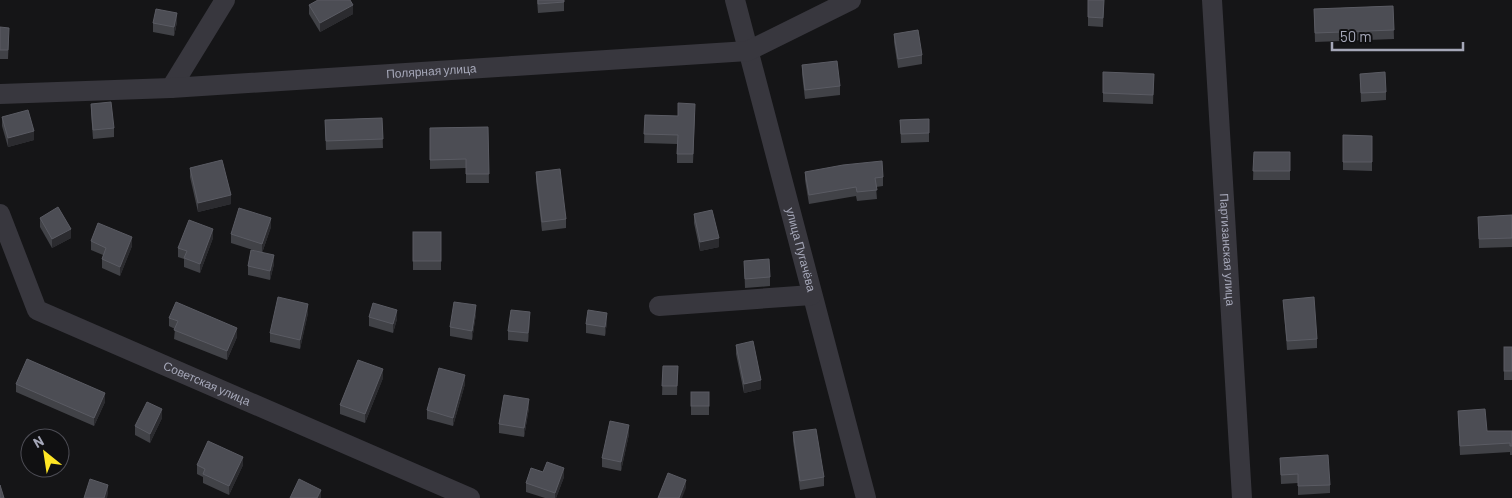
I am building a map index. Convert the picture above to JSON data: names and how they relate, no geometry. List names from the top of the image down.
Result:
{
  "streets": {
    "street": [
      "Полярная улица",
      "улица Пугачёва",
      "Партизанская улица",
      "Советская улица"
    ]
  },
  "crossings": [
    ["Полярная улица", "улица Пугачёва"]
  ],
  "scale_bar": "50 m",
  "north": "top left"
}
